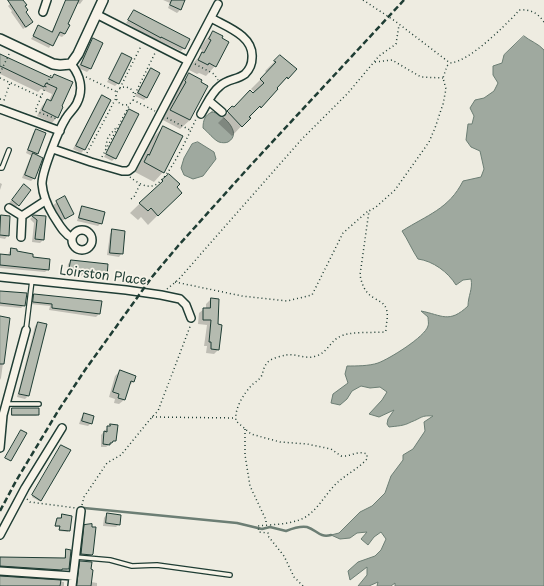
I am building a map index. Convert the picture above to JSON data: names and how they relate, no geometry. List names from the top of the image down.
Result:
{
  "streets": {
    "street": ["Loirston Place"]
  }
}
